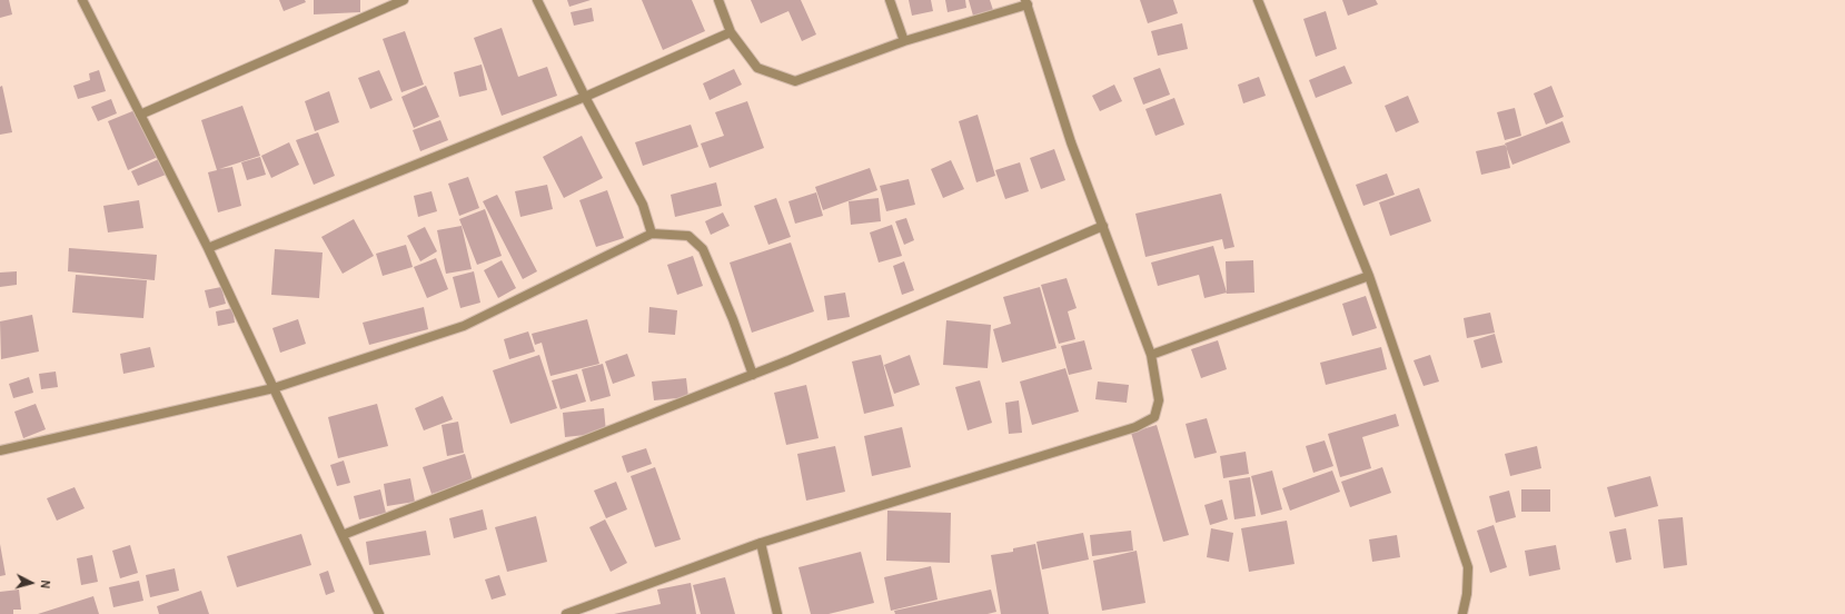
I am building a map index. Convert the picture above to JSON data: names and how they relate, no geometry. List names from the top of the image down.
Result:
{
  "north": "right"
}
